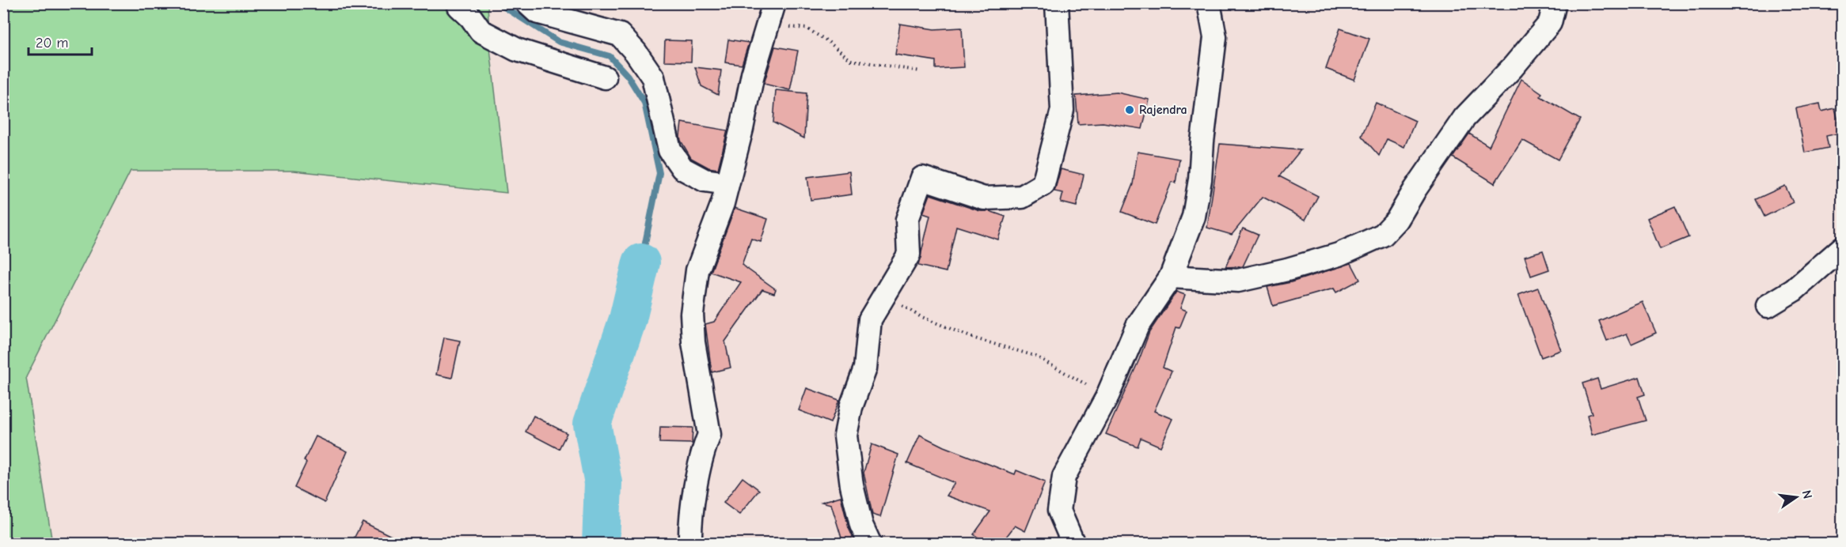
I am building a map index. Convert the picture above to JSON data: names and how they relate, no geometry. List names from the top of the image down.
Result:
{
  "places": ["Rajendra"],
  "scale_bar": "20 m",
  "north": "right"
}
